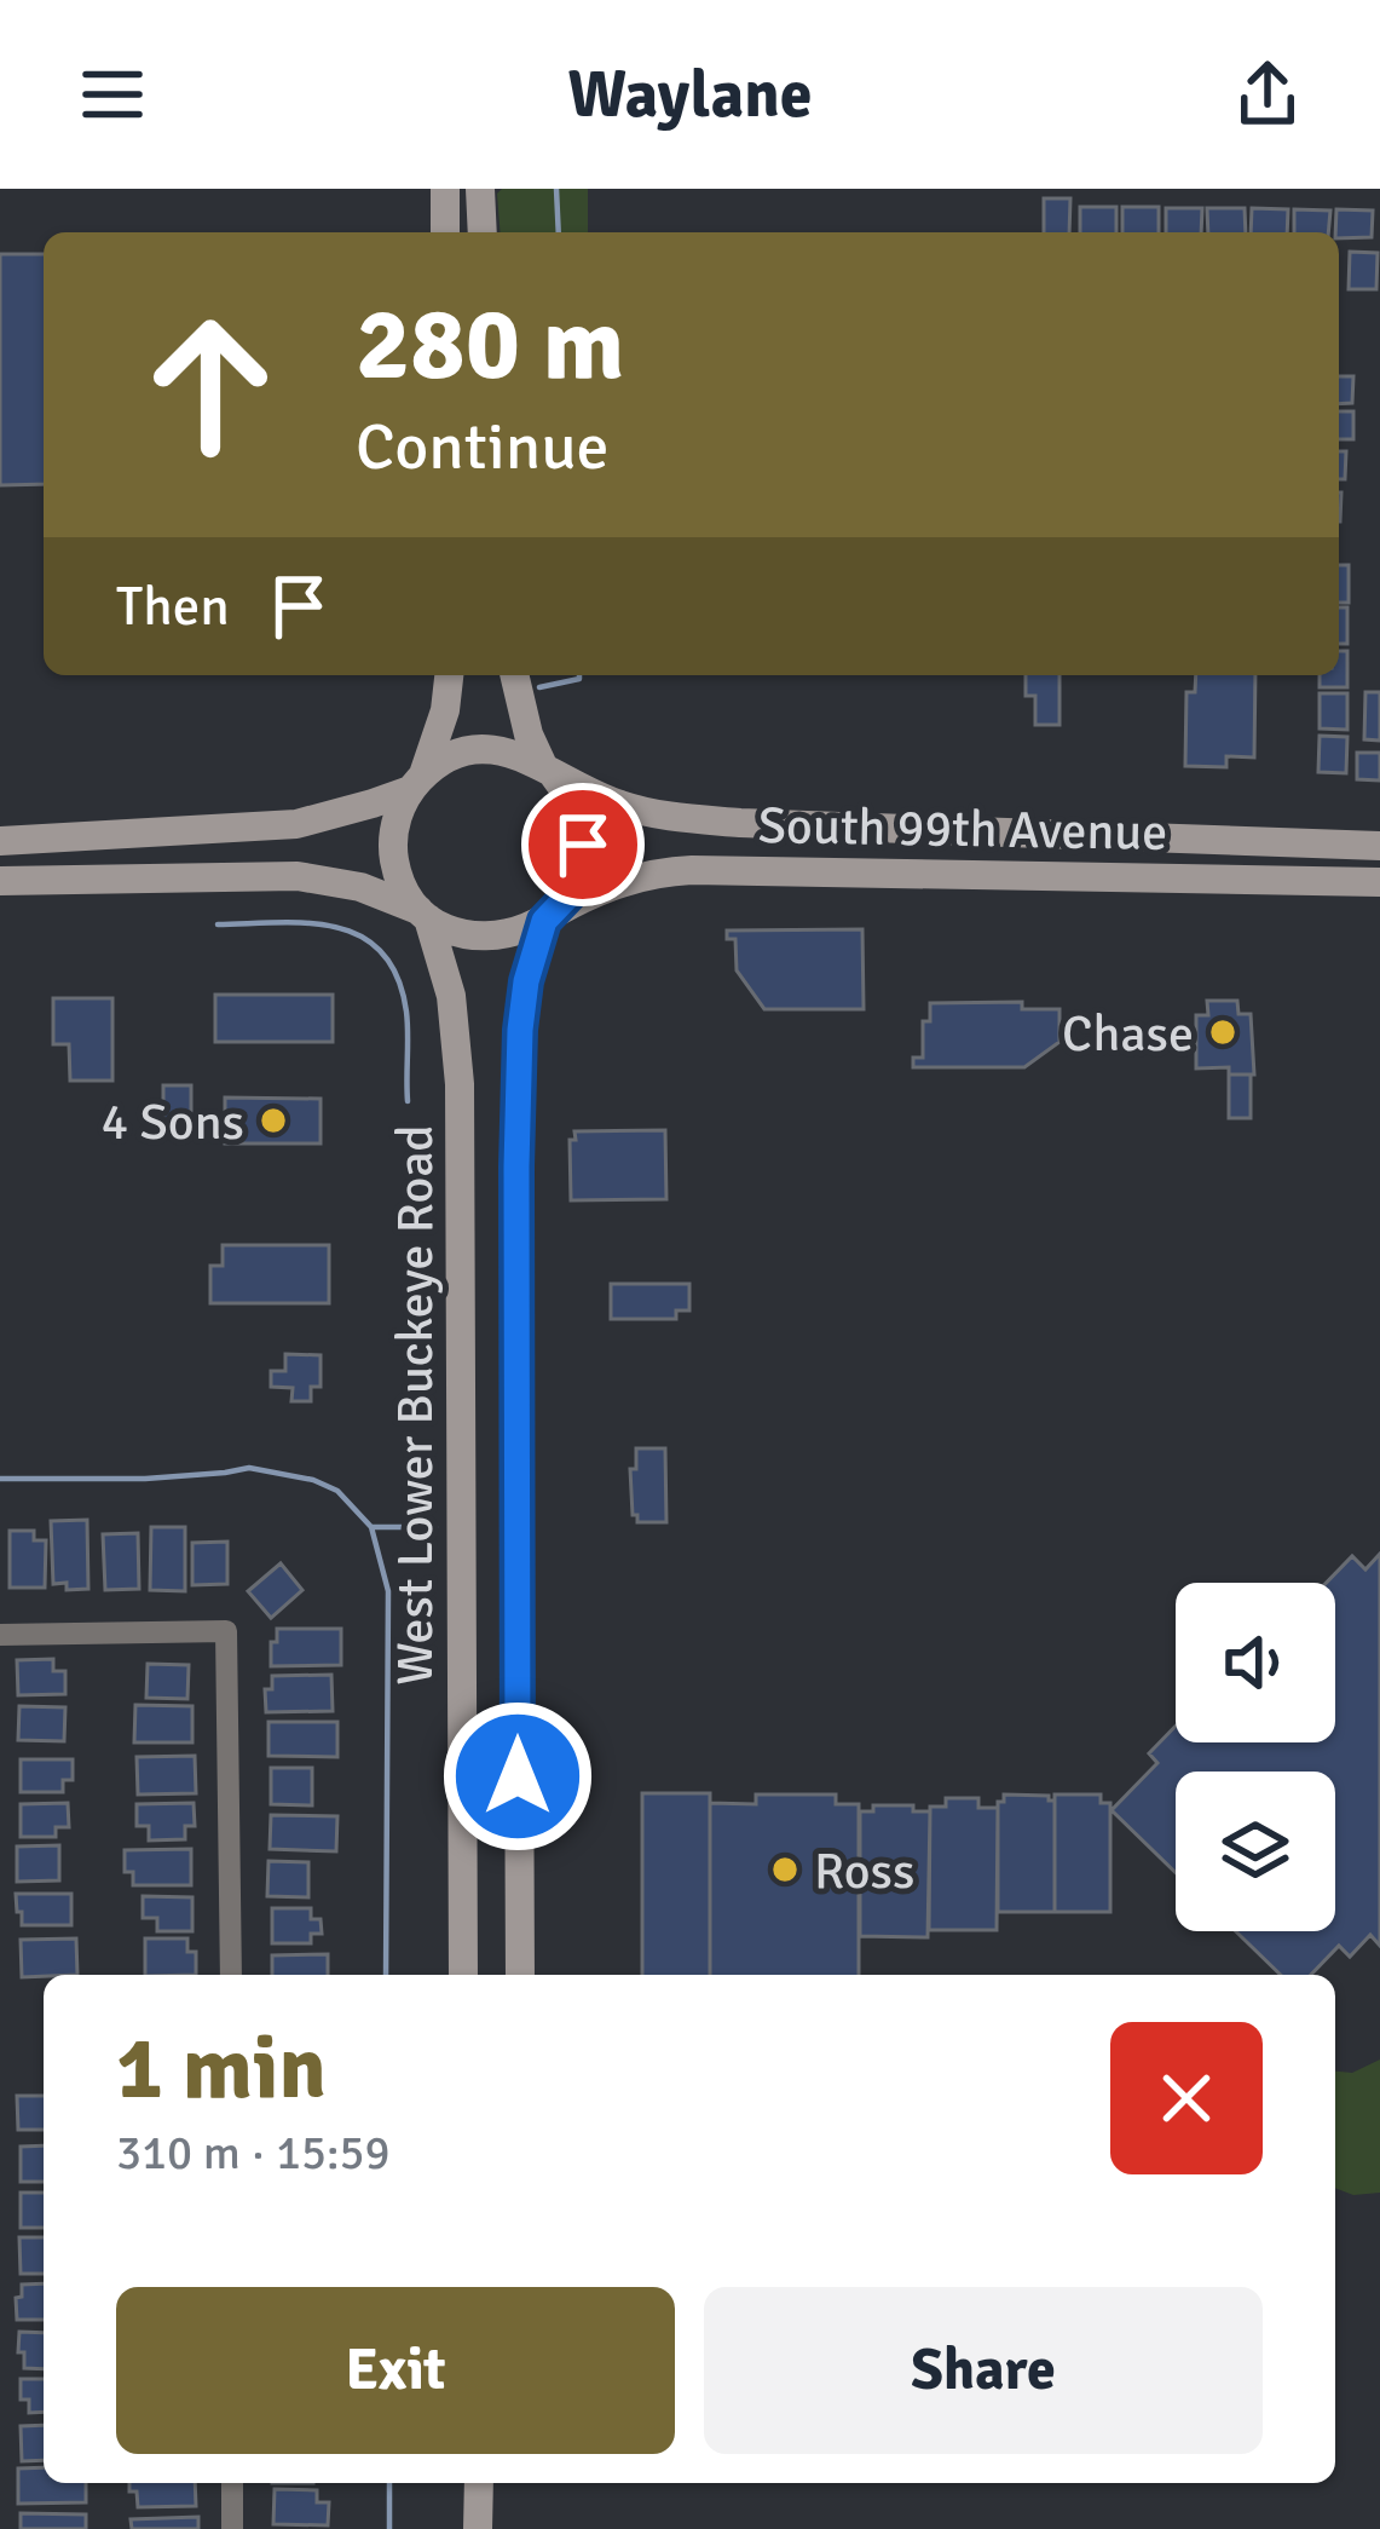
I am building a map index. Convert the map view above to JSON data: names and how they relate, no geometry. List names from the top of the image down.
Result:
{
  "streets": {
    "main road": ["South 99th Avenue", "West Lower Buckeye Road"]
  },
  "crossings": [
    ["South 99th Avenue", "West Lower Buckeye Road"]
  ],
  "places": ["Chase", "4 Sons", "Ross"],
  "page": {
    "header": "Waylane",
    "turn": ["280 m", "Continue"],
    "then": "Then",
    "heading": ["1 min", "310 m · 15:59"],
    "buttons": ["Exit", "Share"]
  }
}
